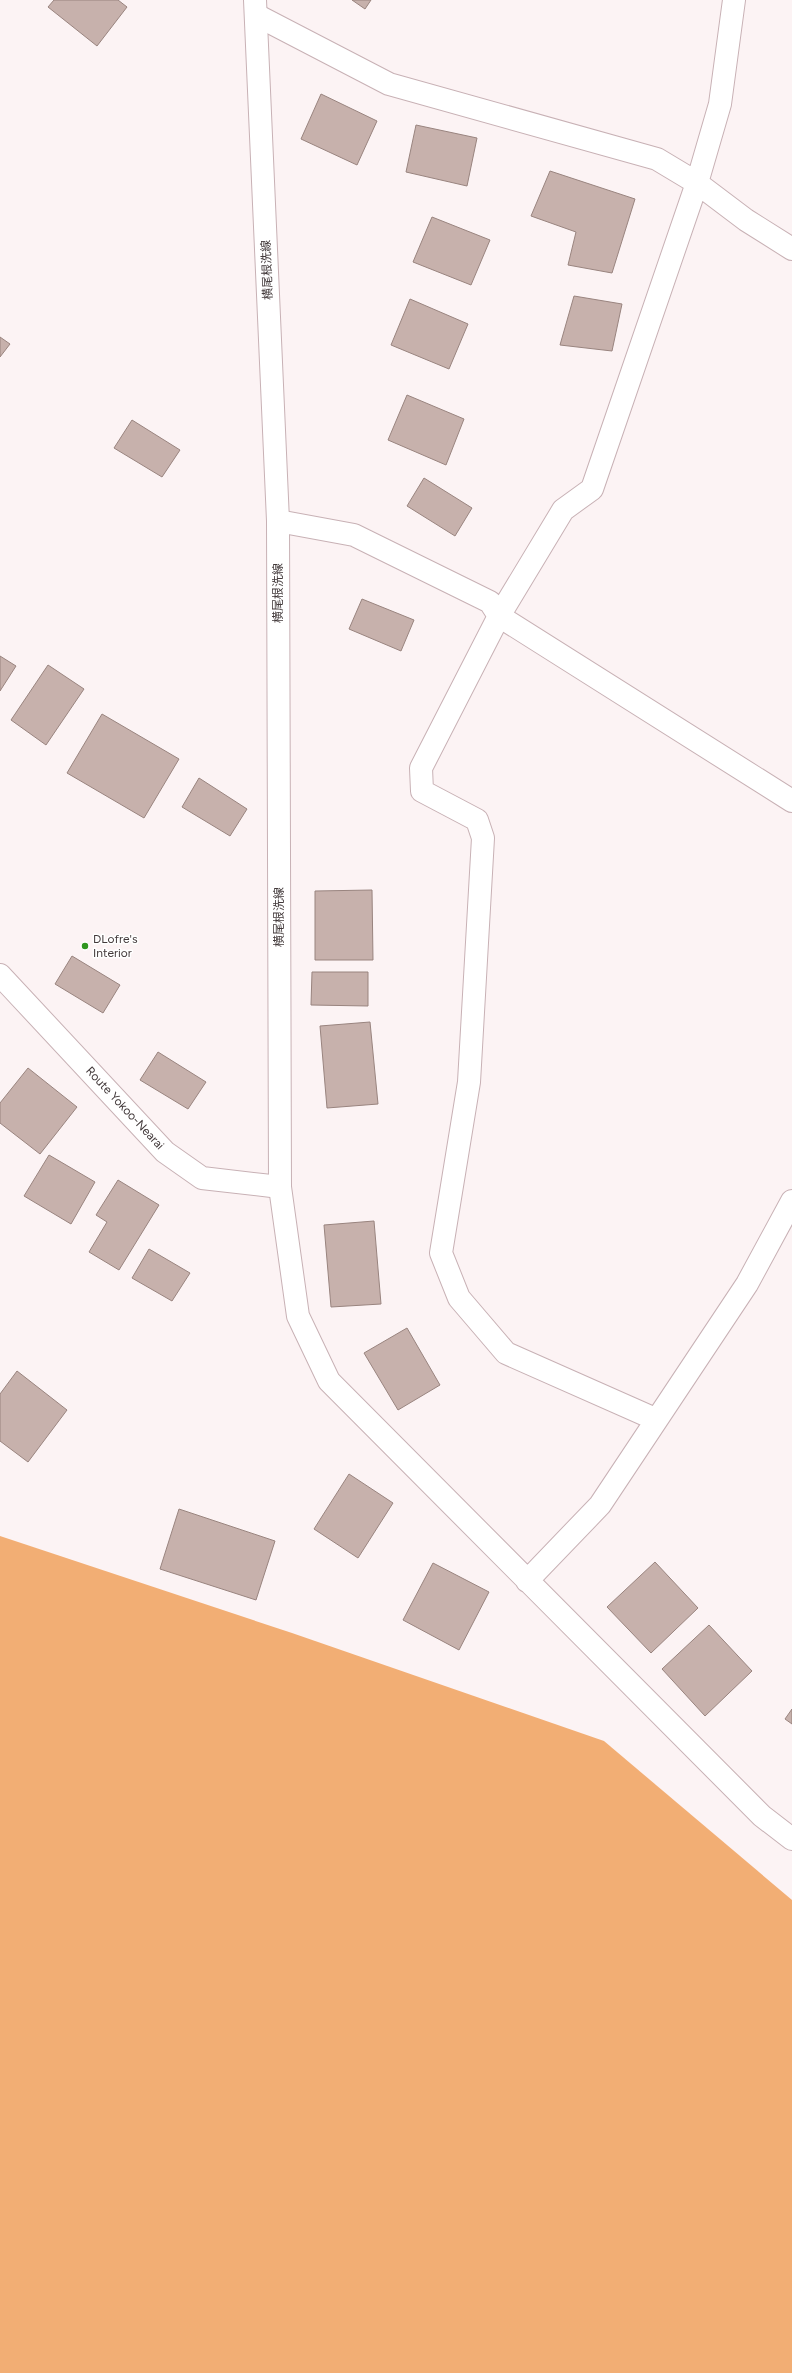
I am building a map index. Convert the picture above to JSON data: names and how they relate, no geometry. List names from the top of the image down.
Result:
{
  "streets": {
    "street": ["横尾根洗線", "Route Yokoo-Nearai"]
  },
  "crossings": [
    ["横尾根洗線", "Route Yokoo-Nearai"]
  ],
  "places": ["DLofre's Interior"]
}
